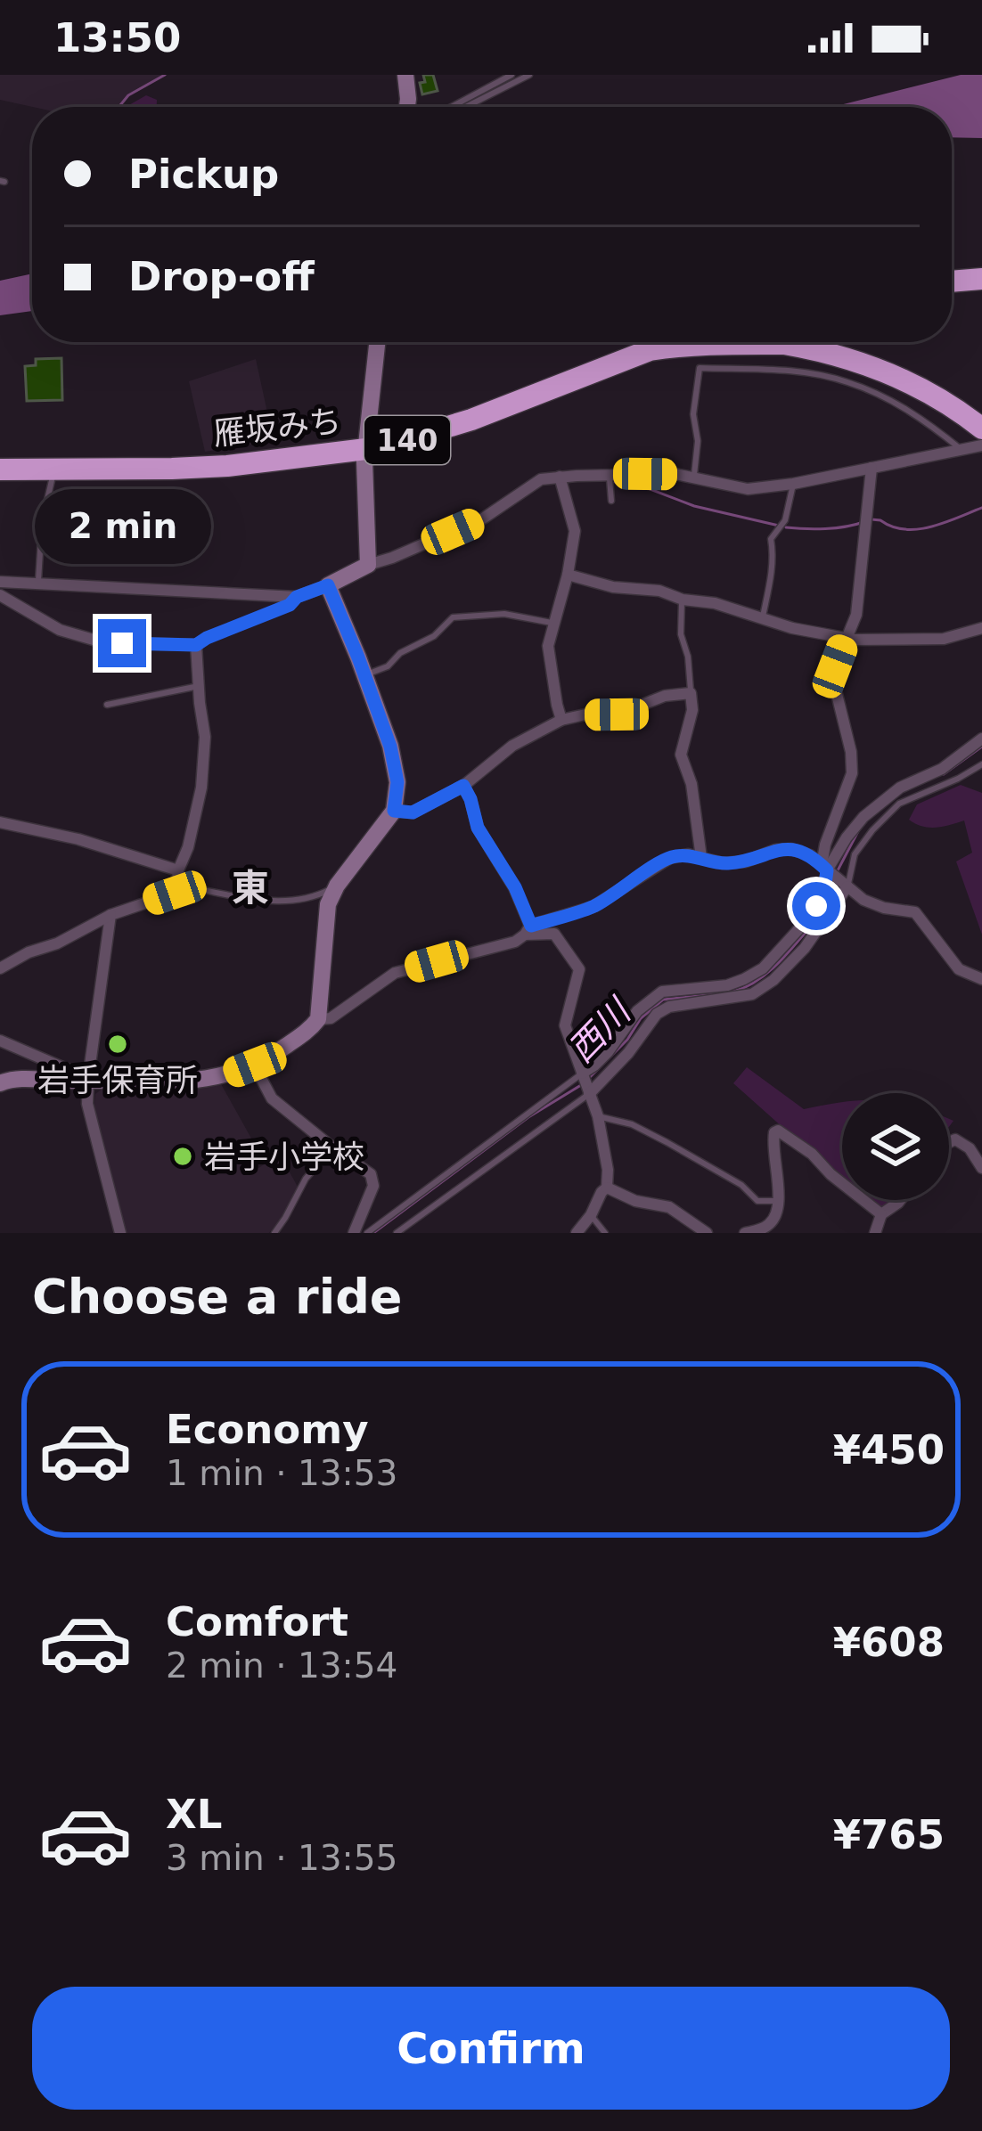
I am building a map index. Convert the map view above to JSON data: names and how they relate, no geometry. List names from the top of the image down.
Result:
{
  "streets": {
    "highway": ["雁坂みち", "140"]
  },
  "districts": ["東"],
  "water": ["西川"],
  "places": ["岩手保育所", "岩手小学校"],
  "page": {
    "status": "13:50",
    "banner": ["Pickup", "Drop-off"],
    "bubble": "2 min",
    "heading": "Choose a ride",
    "list": [
      {
        "name": "Economy",
        "note": "1 min · 13:53",
        "value": "¥450"
      },
      {
        "name": "Comfort",
        "note": "2 min · 13:54",
        "value": "¥608"
      },
      {
        "name": "XL",
        "note": "3 min · 13:55",
        "value": "¥765"
      }
    ],
    "buttons": "Confirm"
  }
}
